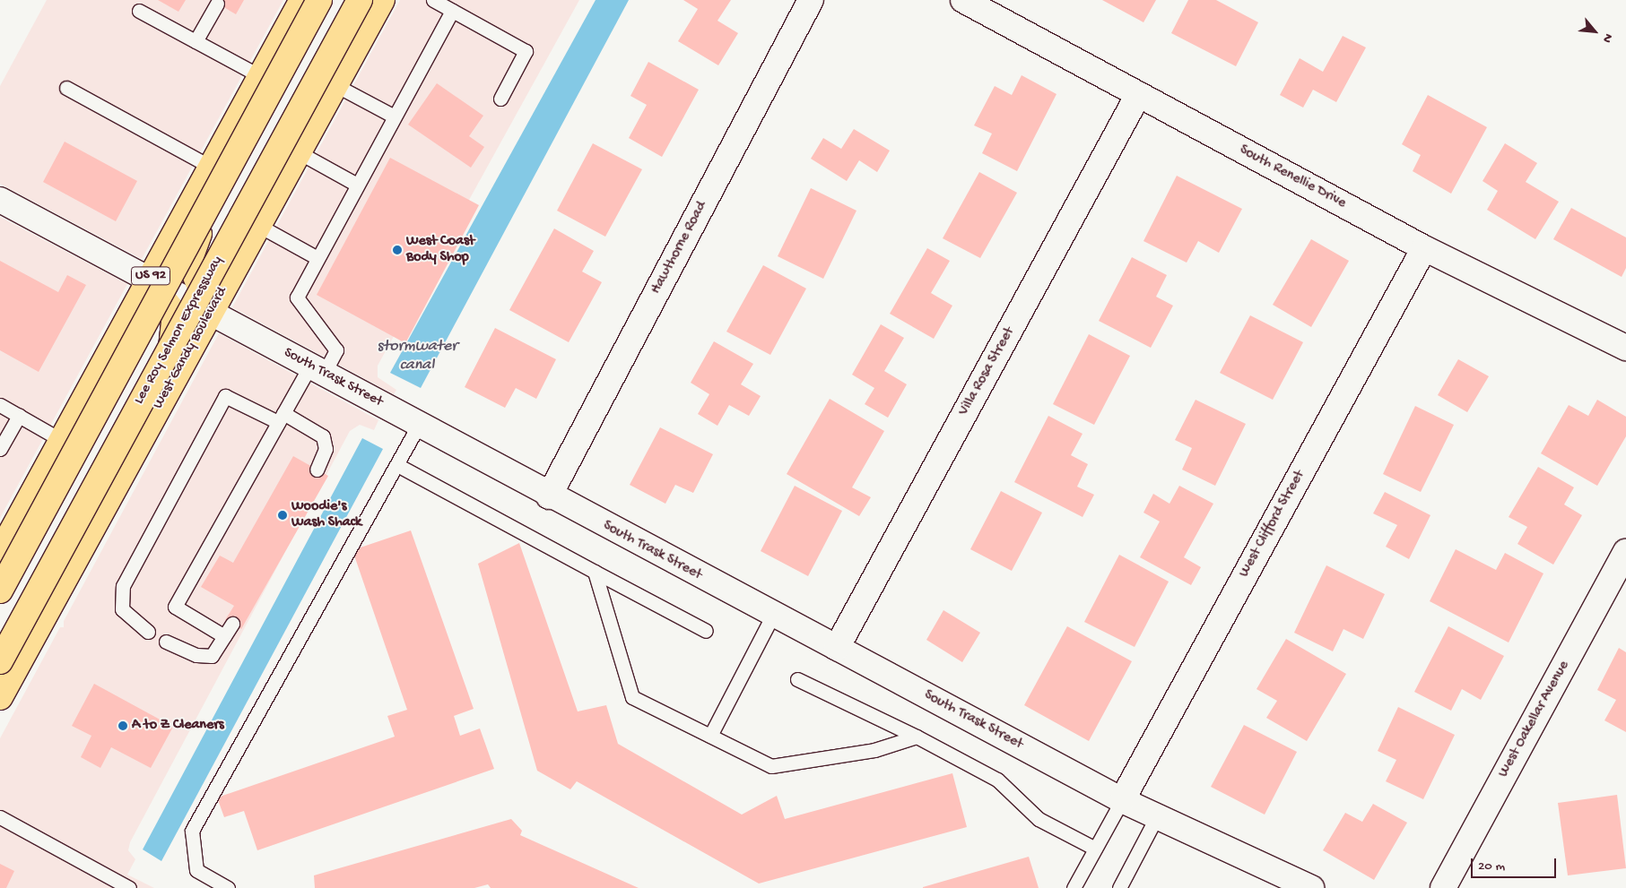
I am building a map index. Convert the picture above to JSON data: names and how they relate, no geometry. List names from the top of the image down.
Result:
{
  "streets": {
    "main road": ["US 92", "Lee Roy Selmon Expressway", "West Gandy Boulevard"],
    "street": [
      "South Renellie Drive",
      "Hawthorne Road",
      "Villa Rosa Street",
      "South Trask Street",
      "West Clifford Street",
      "West Oakellar Avenue"
    ]
  },
  "crossings": [
    ["South Renellie Drive", "Villa Rosa Street"],
    ["South Renellie Drive", "West Clifford Street"],
    ["Hawthorne Road", "South Trask Street"],
    ["US 92", "South Trask Street"],
    ["West Gandy Boulevard", "South Trask Street"],
    ["Villa Rosa Street", "South Trask Street"],
    ["South Trask Street", "West Clifford Street"]
  ],
  "water": ["stormwater canal"],
  "places": ["West Coast Body Shop", "Woodie's Wash Shack", "A to Z Cleaners"],
  "scale_bar": "20 m",
  "north": "bottom right"
}
